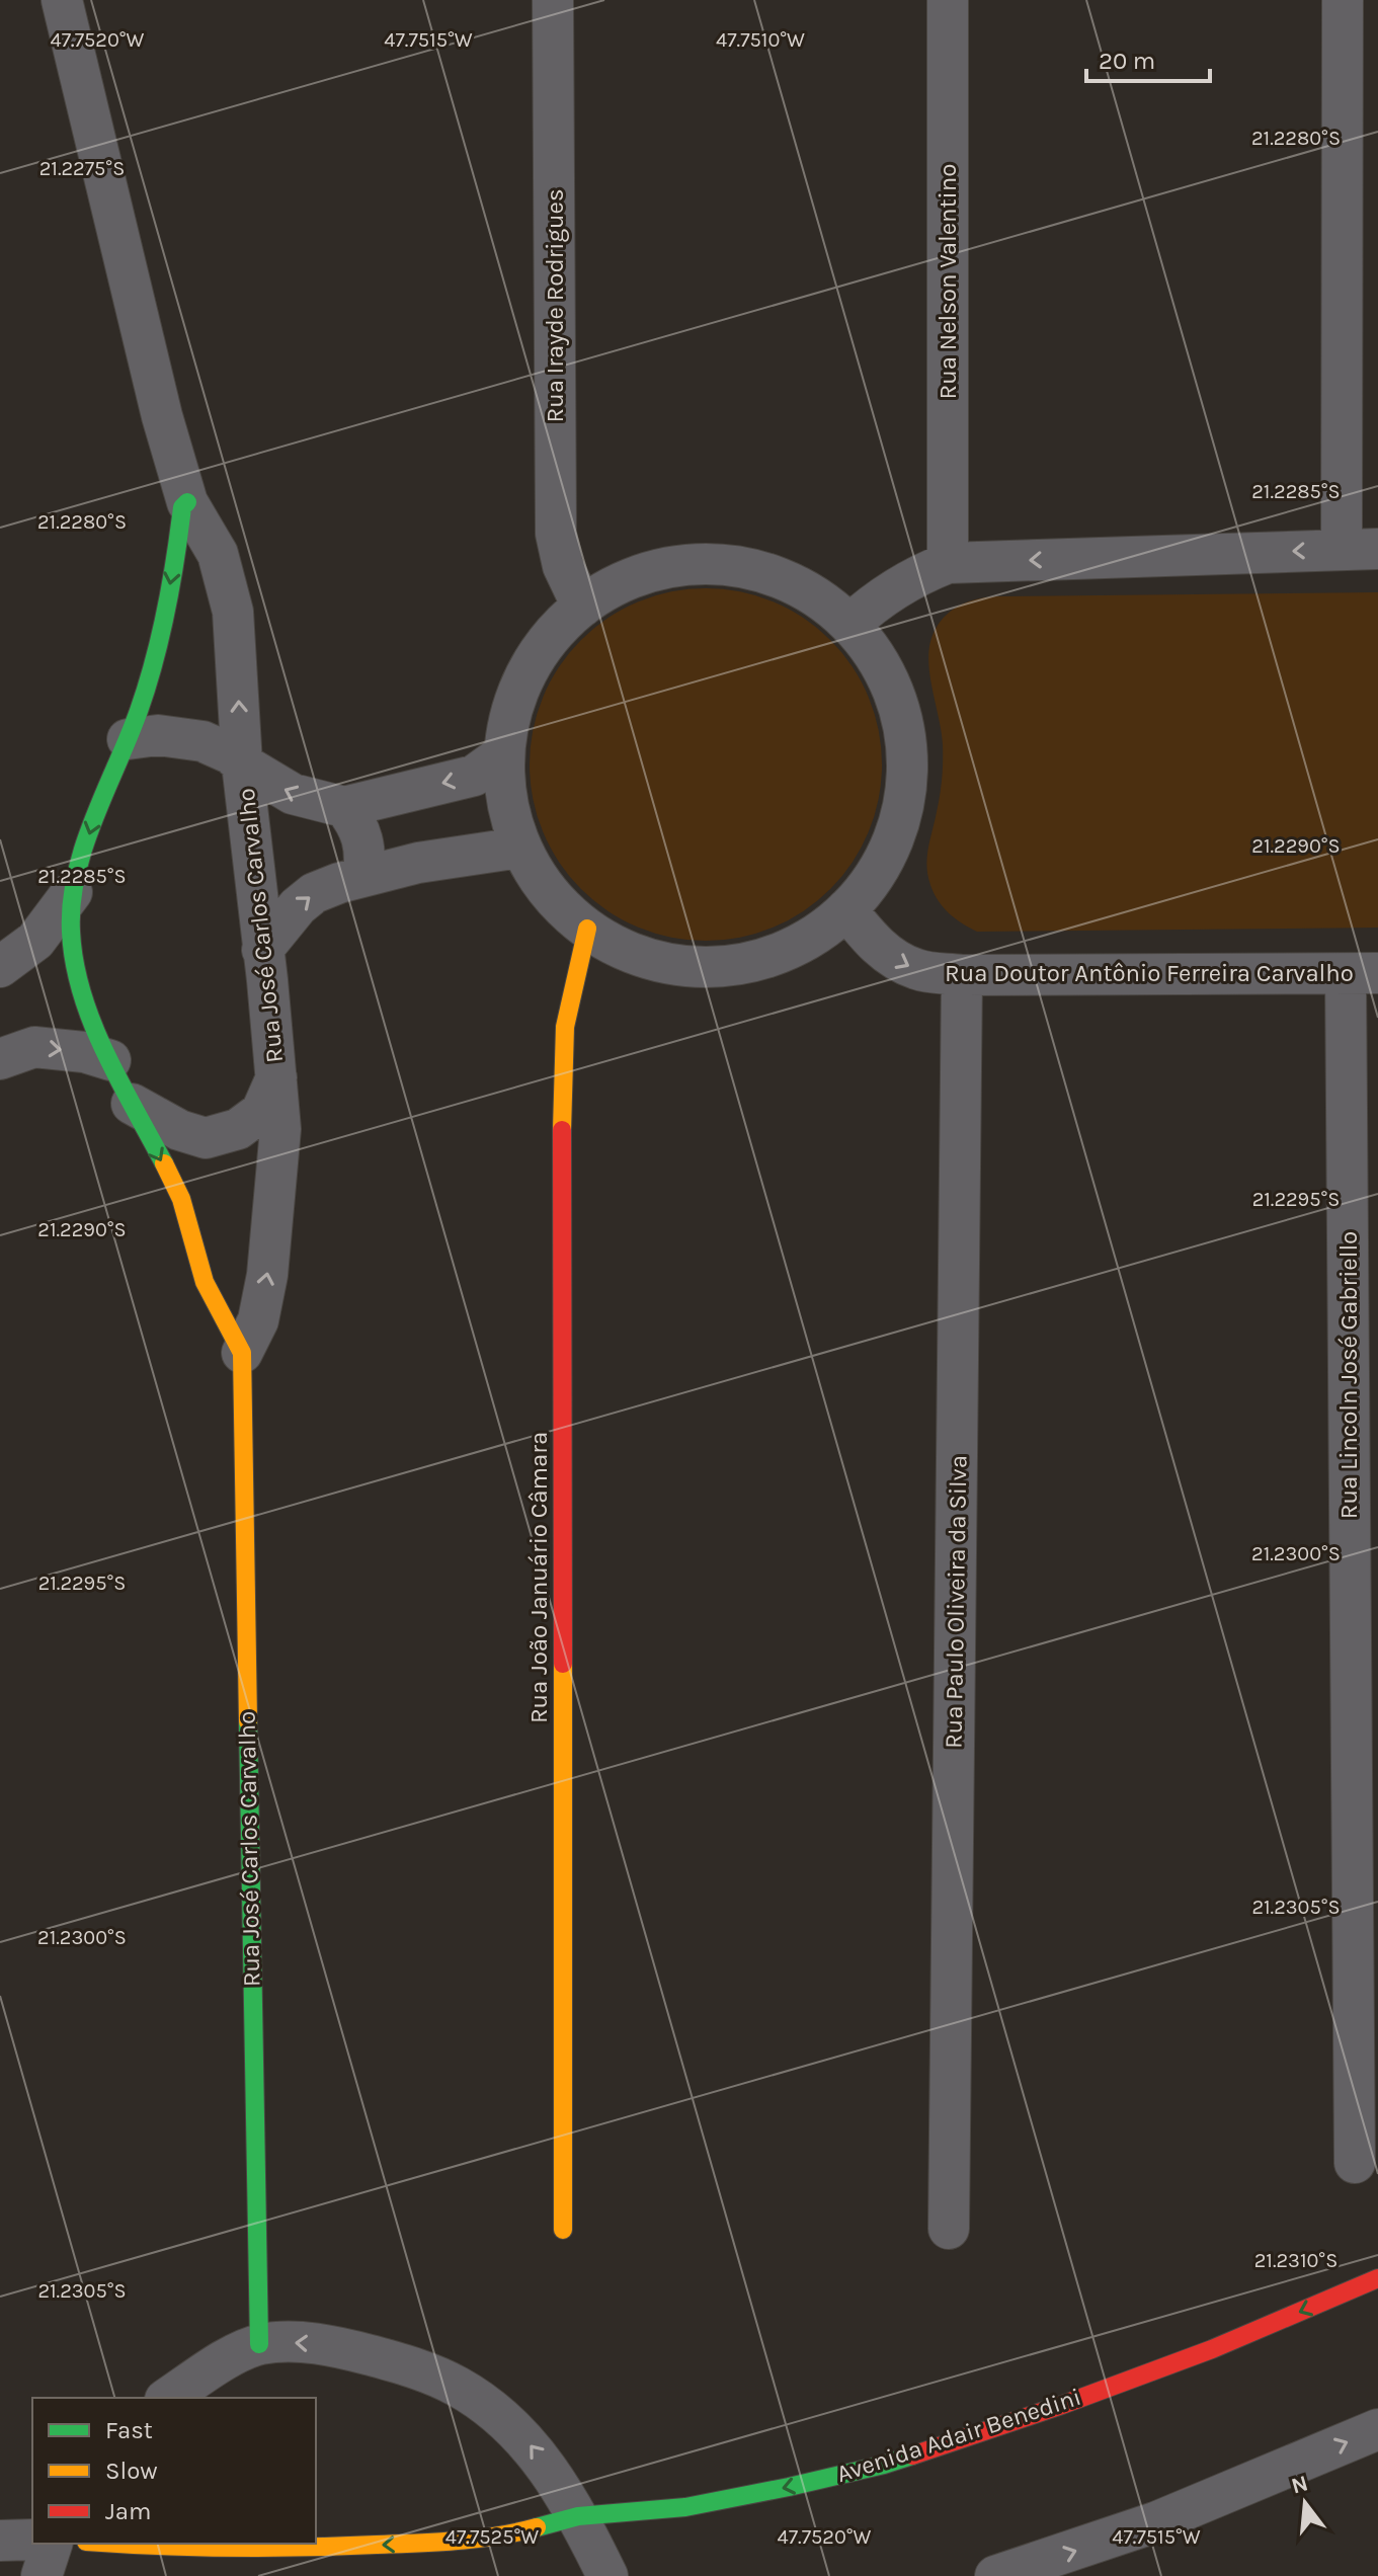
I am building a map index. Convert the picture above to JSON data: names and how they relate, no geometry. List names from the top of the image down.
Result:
{
  "streets": {
    "street": [
      "Rua Nelson Valentino",
      "Rua Irayde Rodrigues",
      "Rua José Carlos Carvalho",
      "Rua Doutor Antônio Ferreira Carvalho",
      "Rua Lincoln José Gabriello",
      "Rua João Januário Câmara",
      "Rua Paulo Oliveira da Silva",
      "Avenida Adair Benedini"
    ]
  },
  "crossings": [
    ["Rua Doutor Antônio Ferreira Carvalho", "Rua Lincoln José Gabriello"],
    ["Rua Doutor Antônio Ferreira Carvalho", "Rua Paulo Oliveira da Silva"]
  ],
  "legend": ["Fast", "Slow", "Jam"],
  "scale_bar": "20 m",
  "north": "top",
  "coordinates": [
    "47.7520°W",
    "47.7515°W",
    "47.7510°W",
    "21.2280°S",
    "21.2275°S",
    "21.2285°S",
    "21.2290°S",
    "21.2295°S",
    "21.2300°S",
    "21.2305°S",
    "21.2310°S",
    "47.7525°W"
  ]
}
